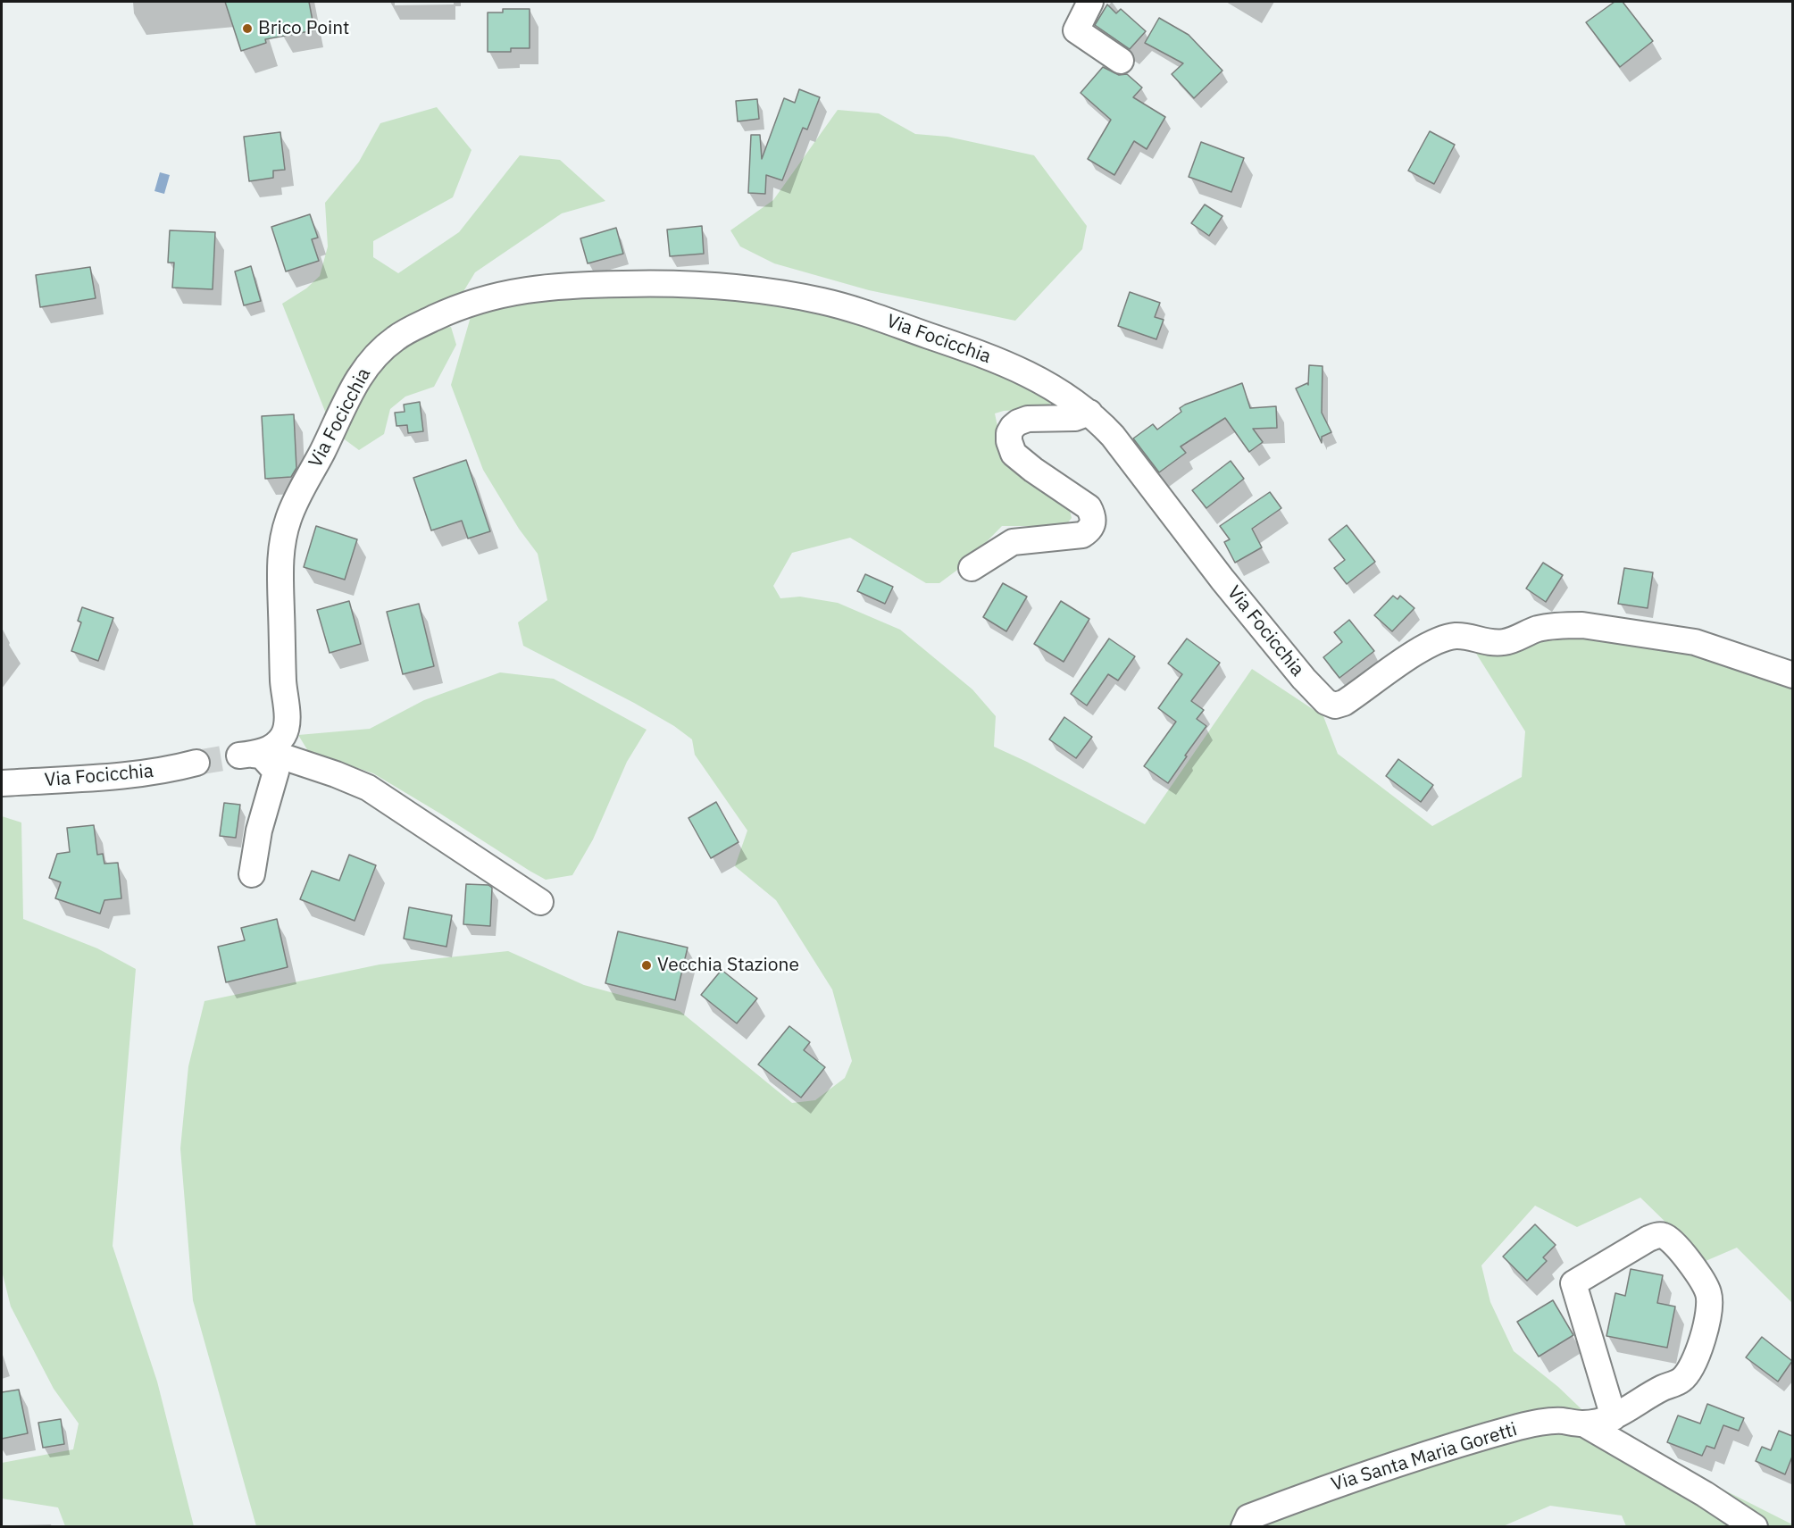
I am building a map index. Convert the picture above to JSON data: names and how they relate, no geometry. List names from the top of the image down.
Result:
{
  "streets": {
    "street": ["Via Focicchia", "Via Santa Maria Goretti"]
  },
  "places": ["Brico Point", "Vecchia Stazione"]
}
